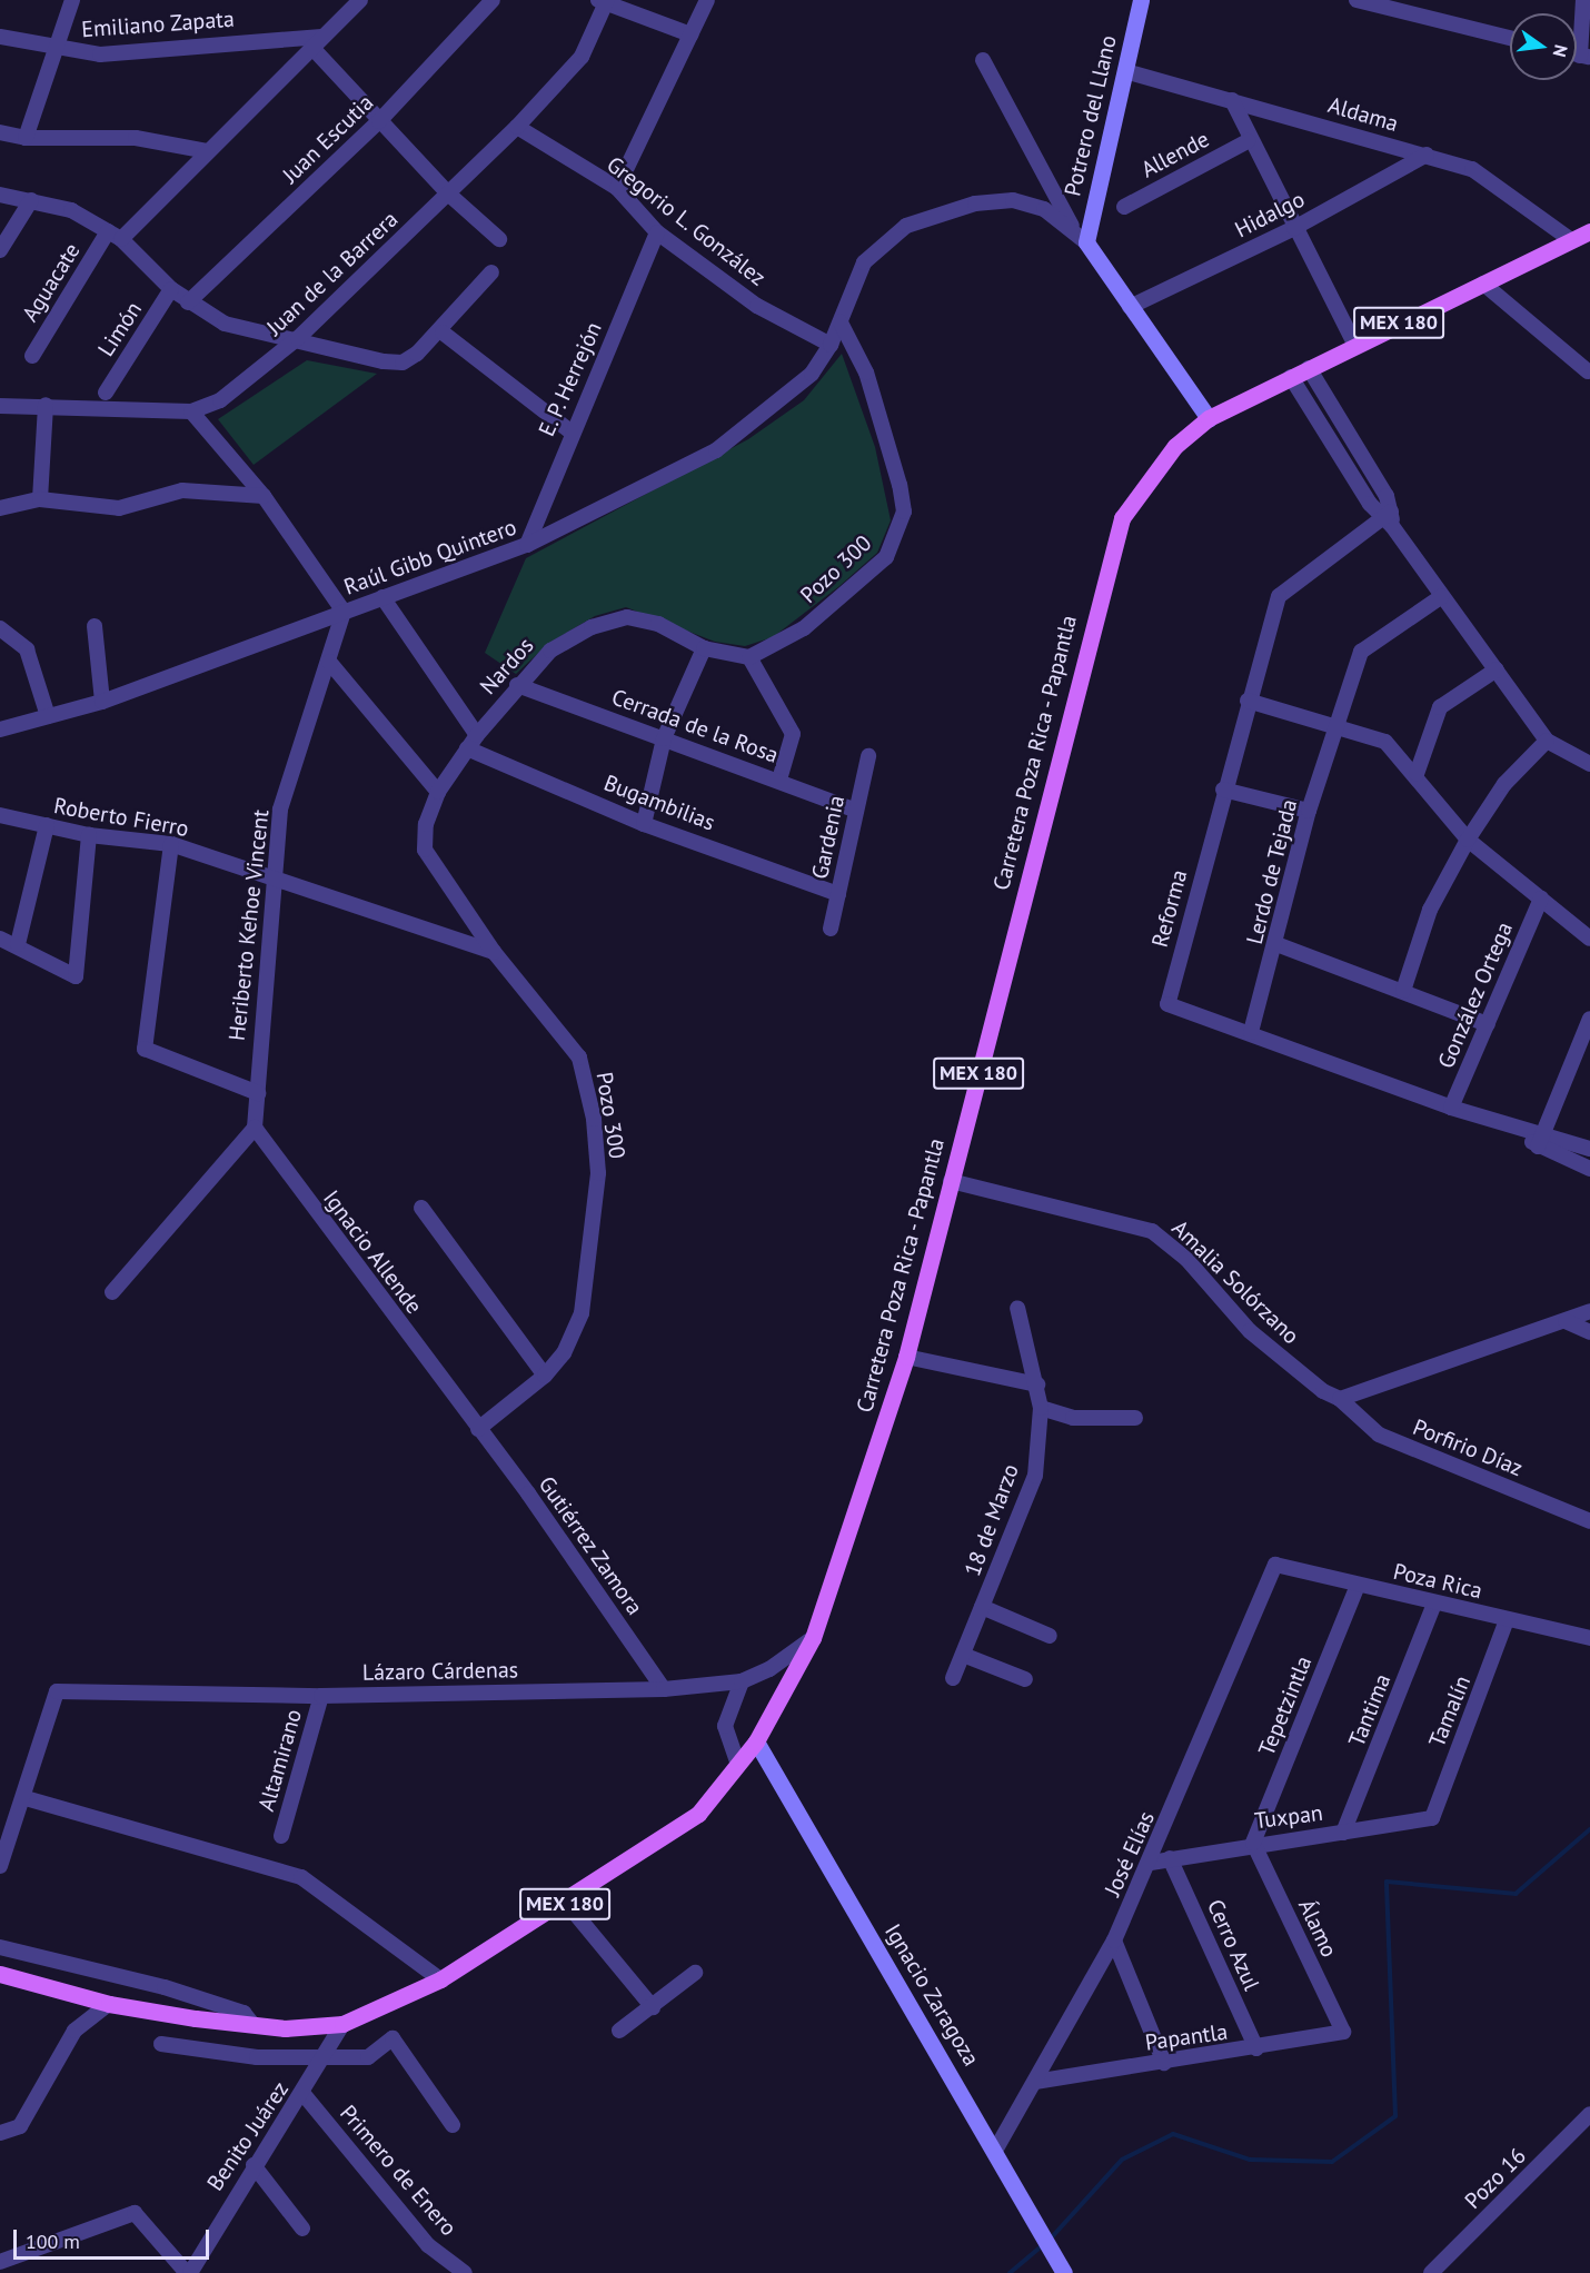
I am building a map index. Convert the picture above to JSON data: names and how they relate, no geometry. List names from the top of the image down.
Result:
{
  "streets": {
    "main road": [
      "Potrero del Llano",
      "MEX 180",
      "Carretera Poza Rica - Papantla",
      "Ignacio Zaragoza"
    ],
    "street": [
      "Emiliano Zapata",
      "Aldama",
      "Juan Escutia",
      "Allende",
      "Hidalgo",
      "Gregorio L. González",
      "Juan de la Barrera",
      "Aguacate",
      "Limón",
      "E. P. Herrejón",
      "Raúl Gibb Quintero",
      "Pozo 300",
      "Nardos",
      "Cerrada de la Rosa",
      "Bugambilias",
      "Roberto Fierro",
      "Gardenia",
      "Lerdo de Tejada",
      "Reforma",
      "Heriberto Kehoe Vincent",
      "González Ortega",
      "Ignacio Allende",
      "Amalia Solórzano",
      "Porfirio Díaz",
      "18 de Marzo",
      "Gutiérrez Zamora",
      "Poza Rica",
      "Lázaro Cárdenas",
      "Tepetzintla",
      "Tantima",
      "Tamalín",
      "Altamirano",
      "Tuxpan",
      "José Elías",
      "Álamo",
      "Cerro Azul",
      "Papantla",
      "Benito Juárez",
      "Primero de Enero",
      "Pozo 16"
    ]
  },
  "crossings": [
    ["Aldama", "Potrero del Llano"],
    ["Aldama", "Hidalgo"],
    ["Aldama", "Carretera Poza Rica - Papantla"],
    ["Potrero del Llano", "Hidalgo"],
    ["Potrero del Llano", "Gregorio L. González"],
    ["Potrero del Llano", "Raúl Gibb Quintero"],
    ["Potrero del Llano", "Pozo 300"],
    ["Potrero del Llano", "Carretera Poza Rica - Papantla"],
    ["Gregorio L. González", "Juan de la Barrera"],
    ["Gregorio L. González", "E. P. Herrejón"],
    ["Gregorio L. González", "Raúl Gibb Quintero"],
    ["E. P. Herrejón", "Raúl Gibb Quintero"],
    ["Raúl Gibb Quintero", "Heriberto Kehoe Vincent"],
    ["Pozo 300", "Nardos"],
    ["Pozo 300", "Bugambilias"],
    ["Pozo 300", "Roberto Fierro"],
    ["Pozo 300", "Ignacio Allende"],
    ["Pozo 300", "Gutiérrez Zamora"],
    ["Nardos", "Cerrada de la Rosa"],
    ["Nardos", "Bugambilias"],
    ["Cerrada de la Rosa", "Gardenia"],
    ["Carretera Poza Rica - Papantla", "Amalia Solórzano"],
    ["Carretera Poza Rica - Papantla", "Lázaro Cárdenas"],
    ["Carretera Poza Rica - Papantla", "Ignacio Zaragoza"],
    ["Carretera Poza Rica - Papantla", "Benito Juárez"],
    ["Bugambilias", "Gardenia"],
    ["Roberto Fierro", "Heriberto Kehoe Vincent"],
    ["Lerdo de Tejada", "Reforma"],
    ["Reforma", "González Ortega"],
    ["Ignacio Allende", "Gutiérrez Zamora"],
    ["Amalia Solórzano", "Porfirio Díaz"],
    ["Gutiérrez Zamora", "Lázaro Cárdenas"],
    ["Poza Rica", "Tepetzintla"],
    ["Poza Rica", "Tantima"],
    ["Poza Rica", "Tamalín"],
    ["Poza Rica", "José Elías"],
    ["Lázaro Cárdenas", "Altamirano"],
    ["Tepetzintla", "Tuxpan"],
    ["Tepetzintla", "Álamo"],
    ["Tantima", "Tuxpan"],
    ["Tamalín", "Tuxpan"],
    ["Tuxpan", "José Elías"],
    ["Tuxpan", "Álamo"],
    ["Tuxpan", "Cerro Azul"],
    ["José Elías", "Ignacio Zaragoza"],
    ["José Elías", "Papantla"],
    ["Álamo", "Papantla"],
    ["Cerro Azul", "Papantla"],
    ["Benito Juárez", "Primero de Enero"]
  ],
  "scale_bar": "100 m",
  "north": "right"
}
